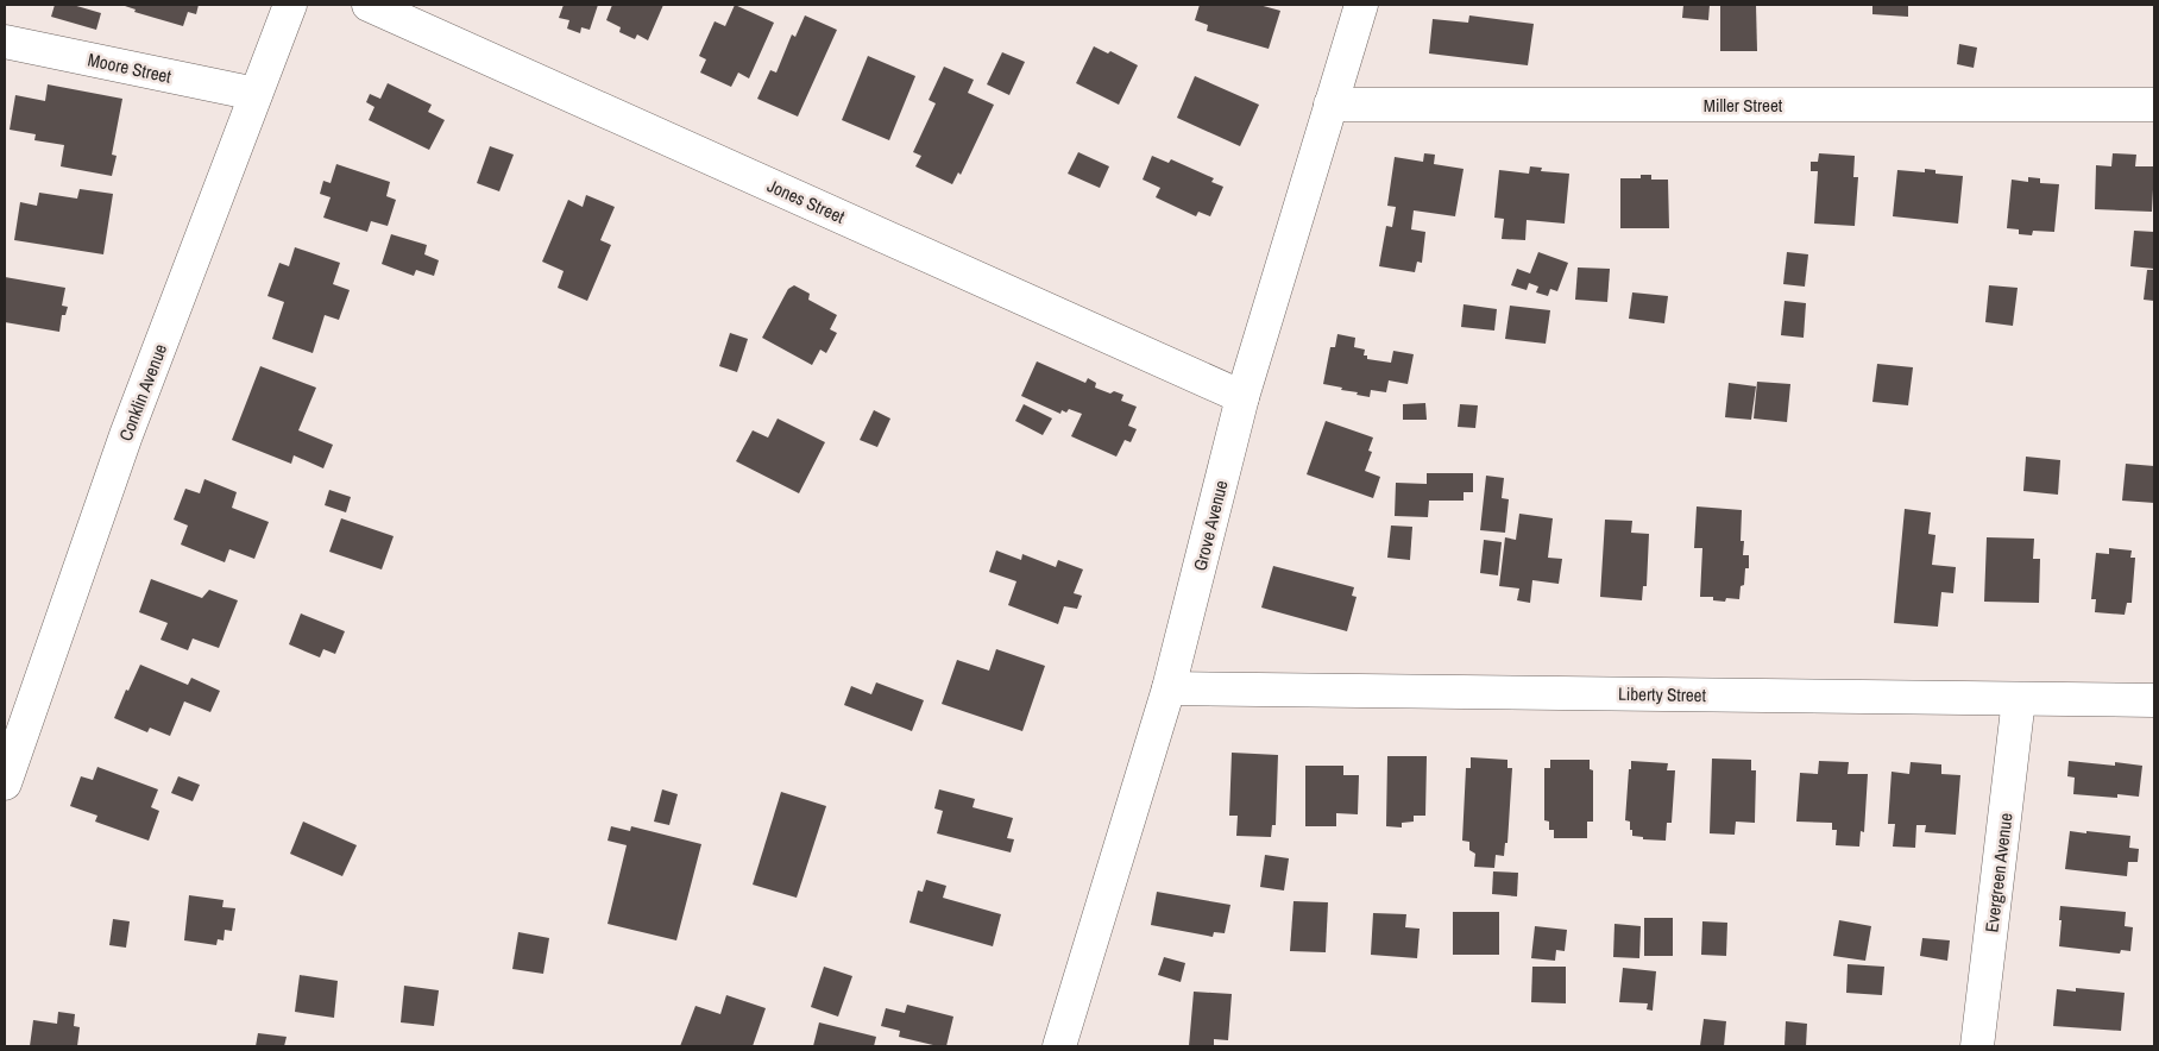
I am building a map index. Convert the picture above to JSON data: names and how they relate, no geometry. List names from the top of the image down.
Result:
{
  "streets": {
    "street": [
      "Moore Street",
      "Miller Street",
      "Jones Street",
      "Conklin Avenue",
      "Grove Avenue",
      "Liberty Street",
      "Evergreen Avenue"
    ]
  },
  "crossings": [
    ["Moore Street", "Conklin Avenue"],
    ["Miller Street", "Grove Avenue"],
    ["Jones Street", "Grove Avenue"],
    ["Grove Avenue", "Liberty Street"],
    ["Liberty Street", "Evergreen Avenue"]
  ]
}
